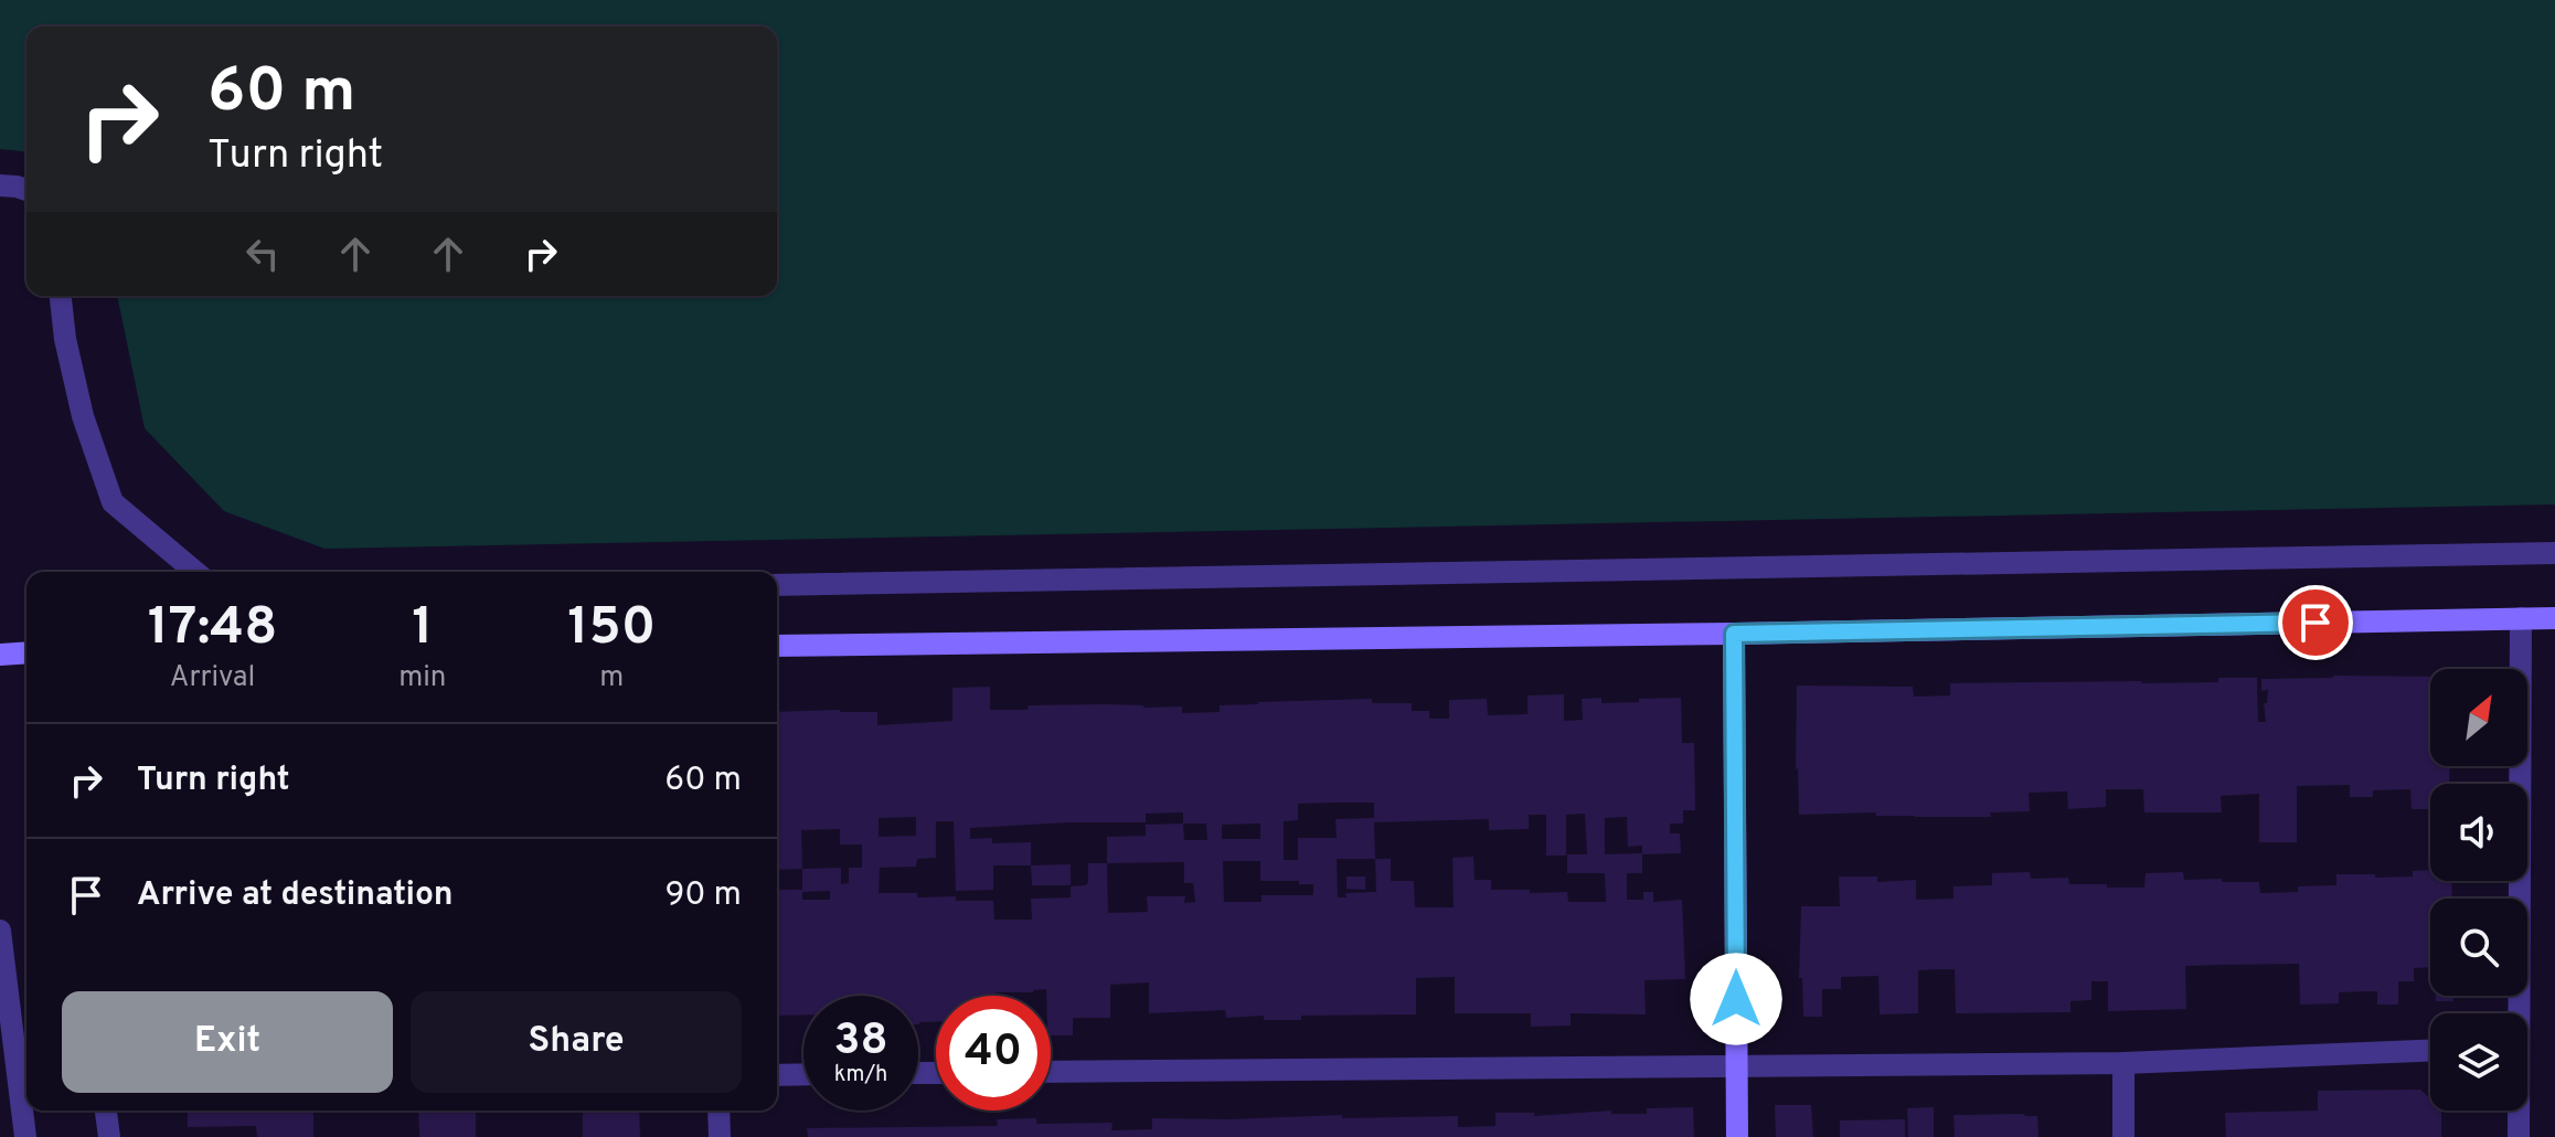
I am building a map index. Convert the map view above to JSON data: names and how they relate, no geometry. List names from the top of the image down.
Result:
{
  "north": "top right",
  "page": {
    "turn": ["60 m", "Turn right"],
    "eta": [
      "17:48",
      "Arrival",
      "1",
      "min",
      "150",
      "m"
    ],
    "list": [
      {
        "name": "Turn right",
        "value": "60 m"
      },
      {
        "name": "Arrive at destination",
        "value": "90 m"
      }
    ],
    "buttons": ["Exit", "Share"],
    "speed": "38 km/h",
    "limit": "40"
  }
}
